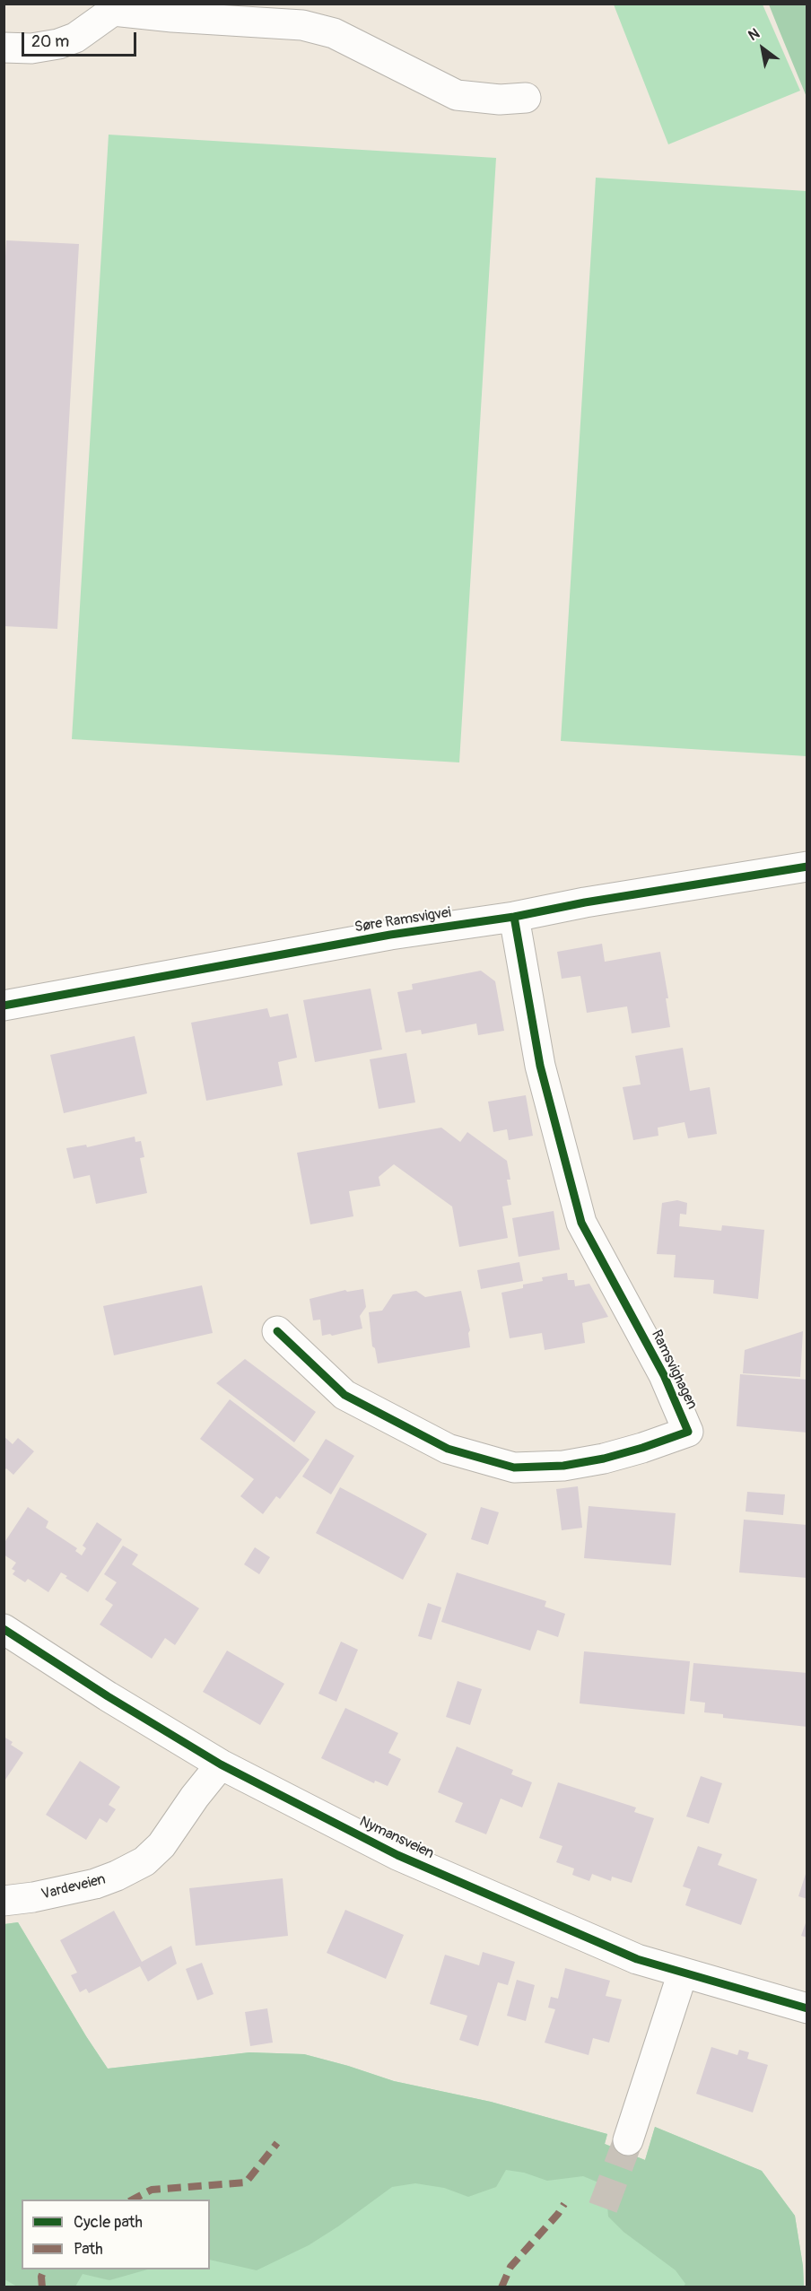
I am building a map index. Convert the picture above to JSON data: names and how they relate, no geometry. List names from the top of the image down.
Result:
{
  "streets": {
    "street": [
      "Søre Ramsvigvei",
      "Ramsvighagen",
      "Nymansveien",
      "Vardeveien"
    ]
  },
  "crossings": [
    ["Søre Ramsvigvei", "Ramsvighagen"],
    ["Nymansveien", "Vardeveien"]
  ],
  "legend": ["Cycle path", "Path"],
  "scale_bar": "20 m",
  "north": "top left"
}
